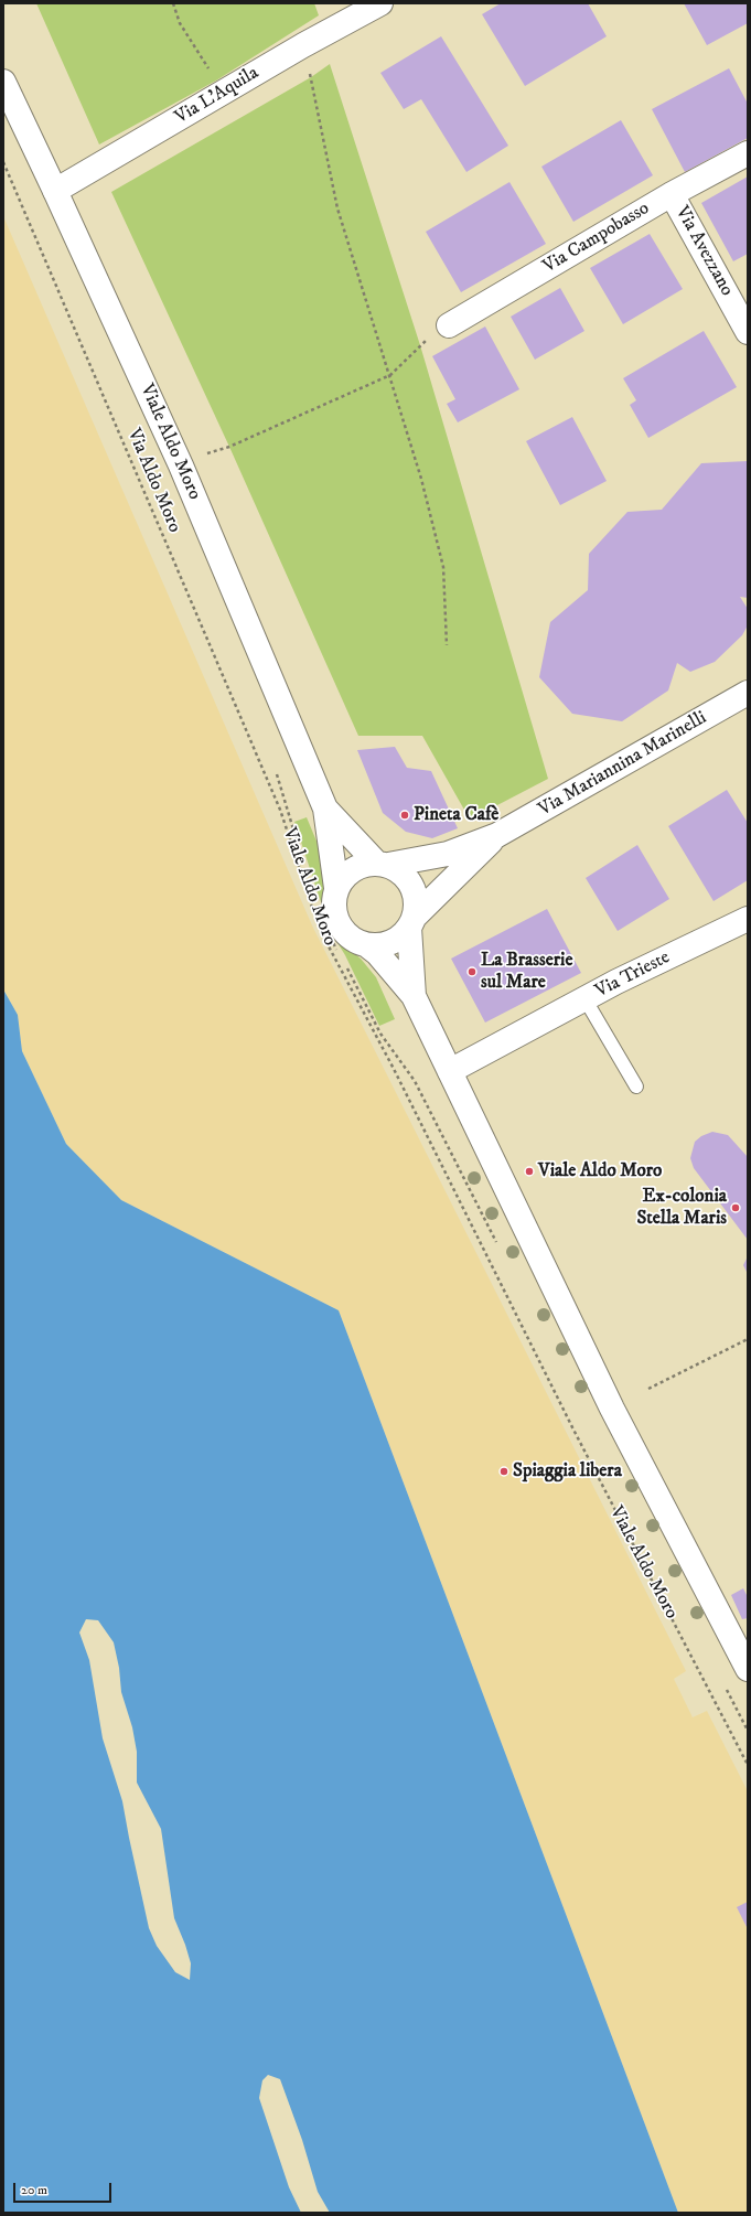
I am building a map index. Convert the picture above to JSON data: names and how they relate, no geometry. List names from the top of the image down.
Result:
{
  "streets": {
    "street": [
      "Via L'Aquila",
      "Via Campobasso",
      "Via Avezzano",
      "Viale Aldo Moro",
      "Via Mariannina Marinelli",
      "Via Trieste"
    ],
    "path": ["Via Aldo Moro"]
  },
  "crossings": [
    ["Via L'Aquila", "Viale Aldo Moro"],
    ["Via Campobasso", "Via Avezzano"],
    ["Viale Aldo Moro", "Via Aldo Moro"],
    ["Viale Aldo Moro", "Via Mariannina Marinelli"],
    ["Viale Aldo Moro", "Via Trieste"]
  ],
  "places": [
    "Pineta Cafè",
    "La Brasserie sul Mare",
    "Viale Aldo Moro",
    "Ex-colonia Stella Maris",
    "Spiaggia libera"
  ],
  "scale_bar": "20 m"
}
